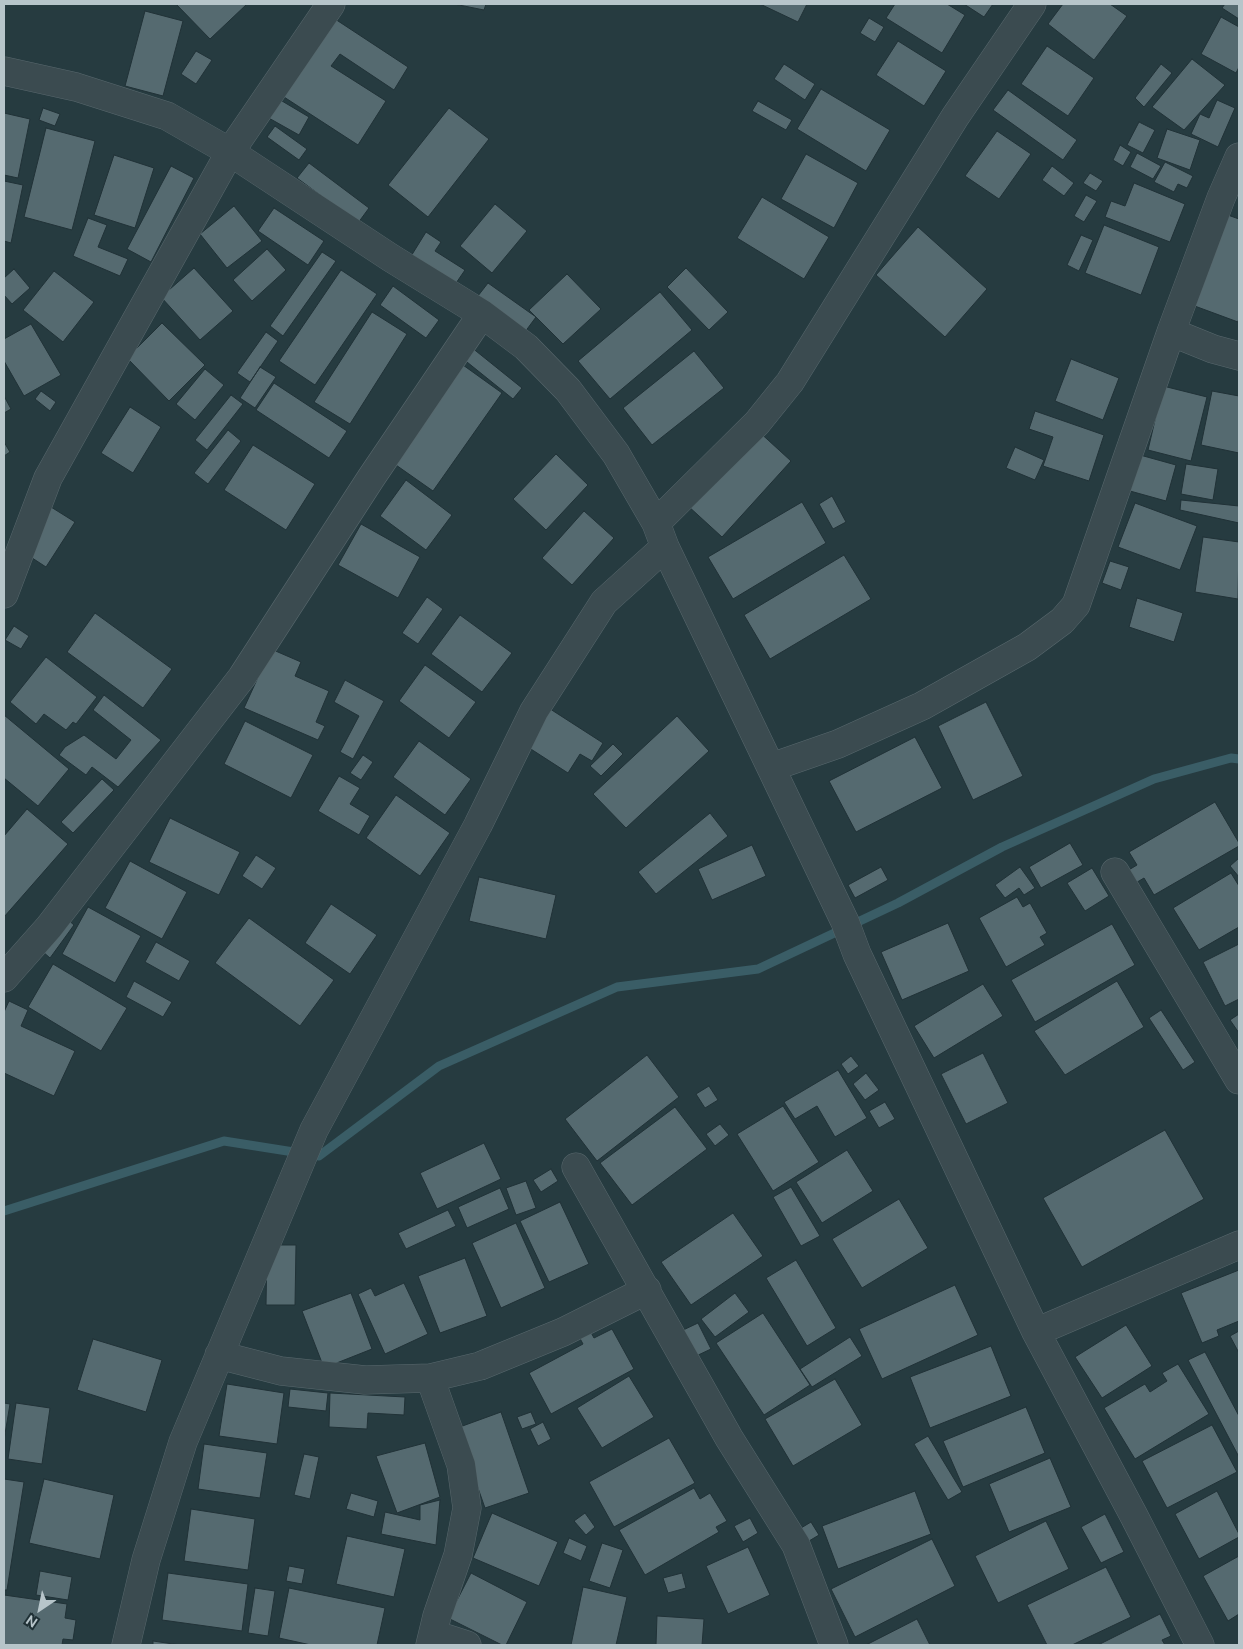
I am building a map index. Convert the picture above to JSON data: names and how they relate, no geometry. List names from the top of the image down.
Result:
{
  "north": "bottom left"
}
